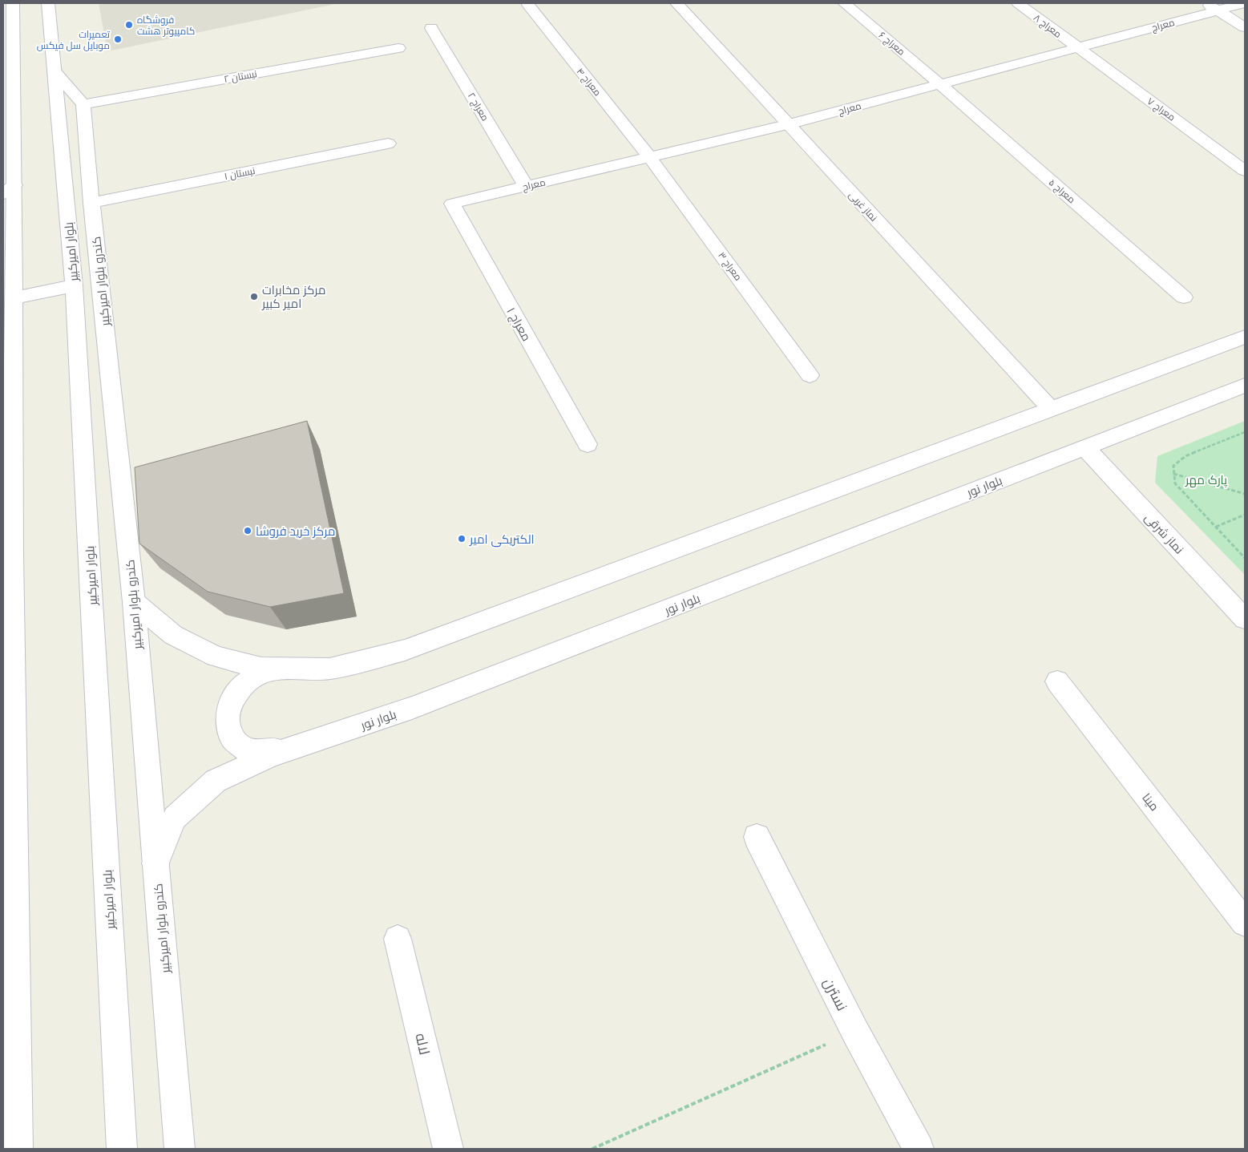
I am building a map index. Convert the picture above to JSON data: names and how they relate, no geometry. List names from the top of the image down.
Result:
{
  "streets": {
    "street": [
      "معراج",
      "معراج ۸",
      "معراج ۶",
      "نیستان ۲",
      "معراج ۴",
      "معراج ۲",
      "معراج ۷",
      "نیستان ۱",
      "معراج ۵",
      "نماز غربی",
      "بلوار امیرکبیر",
      "معراج ۳",
      "کندرو بلوار امیرکبیر",
      "معراج ۱",
      "بلوار نور",
      "نماز شرقی",
      "مینا",
      "نسترن",
      "لاله"
    ]
  },
  "crossings": [
    ["معراج", "معراج ۸"],
    ["معراج", "معراج ۶"],
    ["معراج", "معراج ۴"],
    ["معراج", "معراج ۲"],
    ["معراج", "معراج ۷"],
    ["معراج", "معراج ۵"],
    ["معراج", "نماز غربی"],
    ["معراج", "معراج ۳"],
    ["معراج", "معراج ۱"],
    ["معراج ۸", "معراج ۷"],
    ["معراج ۶", "معراج ۵"],
    ["نیستان ۲", "کندرو بلوار امیرکبیر"],
    ["معراج ۴", "معراج ۳"],
    ["نیستان ۱", "کندرو بلوار امیرکبیر"],
    ["کندرو بلوار امیرکبیر", "بلوار نور"],
    ["بلوار نور", "نماز شرقی"]
  ],
  "parks": ["پارک مهر"],
  "places": [
    "فروشگاه کامپیوتر هشت",
    "تعمیرات موبایل سل فیکس",
    "مرکز مخابرات امیر کبیر",
    "مرکز خرید فروشا",
    "الکتریکی امیر"
  ]
}
